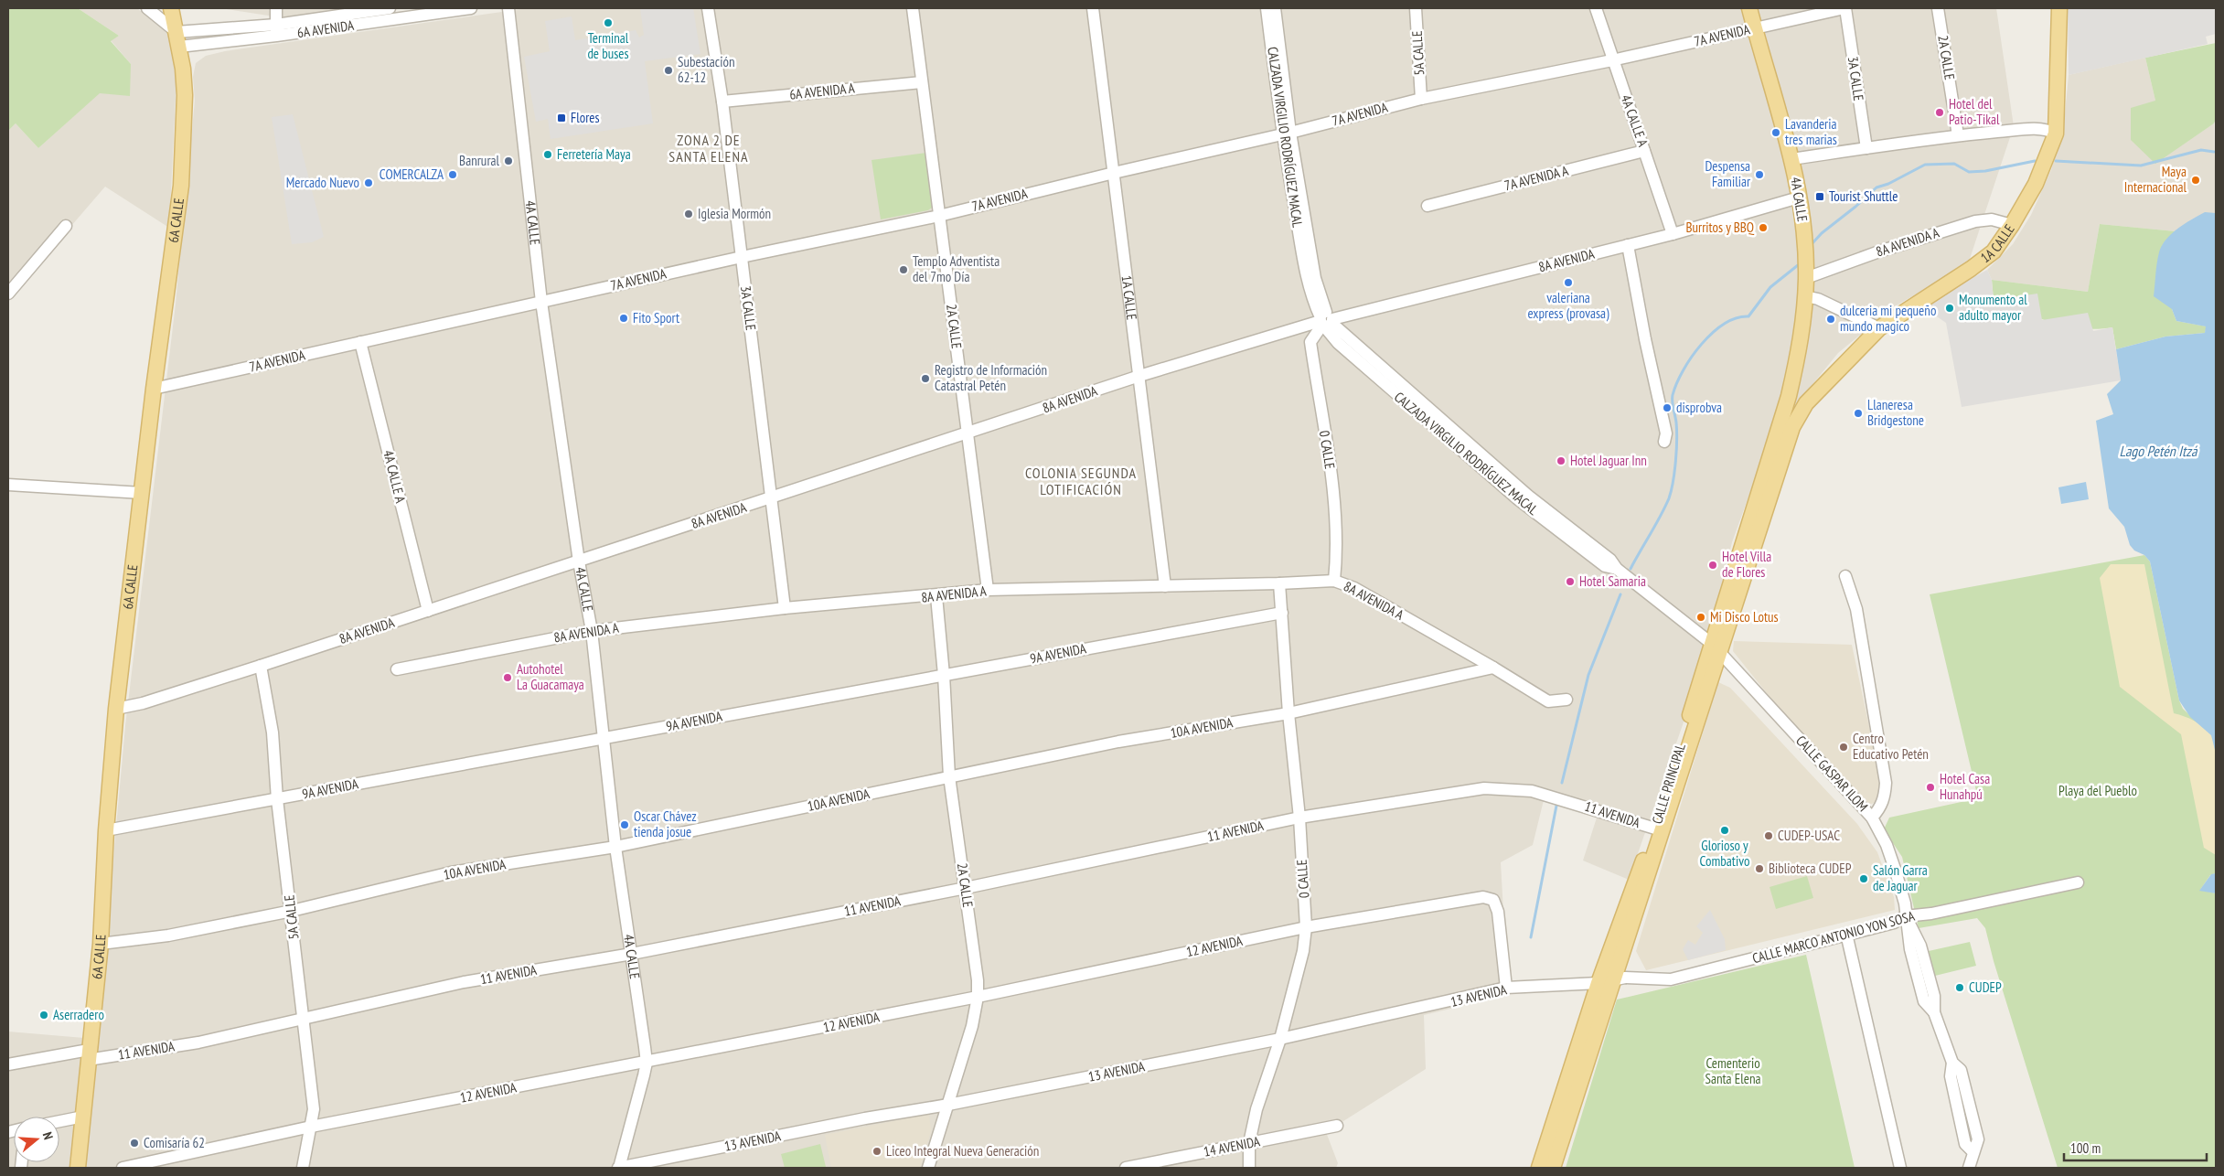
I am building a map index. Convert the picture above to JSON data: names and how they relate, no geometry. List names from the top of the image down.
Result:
{
  "streets": {
    "main road": [
      "4A CALLE",
      "6A CALLE",
      "1A CALLE",
      "CALLE PRINCIPAL"
    ],
    "street": [
      "6A AVENIDA",
      "7A AVENIDA",
      "5A CALLE",
      "2A CALLE",
      "3A CALLE",
      "6A AVENIDA A",
      "4A CALLE A",
      "CALZADA VIRGILIO RODRÍGUEZ MACAL",
      "7A AVENIDA A",
      "8A AVENIDA A",
      "8A AVENIDA",
      "0 CALLE",
      "9A AVENIDA",
      "10A AVENIDA",
      "CALLE GASPAR ILOM",
      "11 AVENIDA",
      "CALLE MARCO ANTONIO YON SOSA",
      "12 AVENIDA",
      "13 AVENIDA",
      "14 AVENIDA"
    ]
  },
  "crossings": [
    ["6A AVENIDA", "6A CALLE"],
    ["7A AVENIDA", "5A CALLE"],
    ["7A AVENIDA", "2A CALLE"],
    ["7A AVENIDA", "3A CALLE"],
    ["7A AVENIDA", "4A CALLE A"],
    ["7A AVENIDA", "CALZADA VIRGILIO RODRÍGUEZ MACAL"],
    ["7A AVENIDA", "4A CALLE"],
    ["7A AVENIDA", "6A CALLE"],
    ["7A AVENIDA", "1A CALLE"],
    ["5A CALLE", "8A AVENIDA"],
    ["5A CALLE", "9A AVENIDA"],
    ["5A CALLE", "10A AVENIDA"],
    ["5A CALLE", "11 AVENIDA"],
    ["5A CALLE", "12 AVENIDA"],
    ["2A CALLE", "6A AVENIDA A"],
    ["2A CALLE", "8A AVENIDA A"],
    ["2A CALLE", "8A AVENIDA"],
    ["2A CALLE", "9A AVENIDA"],
    ["2A CALLE", "10A AVENIDA"],
    ["2A CALLE", "11 AVENIDA"],
    ["2A CALLE", "12 AVENIDA"],
    ["2A CALLE", "13 AVENIDA"],
    ["3A CALLE", "6A AVENIDA A"],
    ["3A CALLE", "8A AVENIDA A"],
    ["3A CALLE", "8A AVENIDA"],
    ["4A CALLE A", "7A AVENIDA A"],
    ["4A CALLE A", "8A AVENIDA"],
    ["CALZADA VIRGILIO RODRÍGUEZ MACAL", "8A AVENIDA"],
    ["CALZADA VIRGILIO RODRÍGUEZ MACAL", "0 CALLE"],
    ["CALZADA VIRGILIO RODRÍGUEZ MACAL", "CALLE GASPAR ILOM"],
    ["CALZADA VIRGILIO RODRÍGUEZ MACAL", "CALLE PRINCIPAL"],
    ["4A CALLE", "8A AVENIDA A"],
    ["4A CALLE", "8A AVENIDA"],
    ["4A CALLE", "9A AVENIDA"],
    ["4A CALLE", "10A AVENIDA"],
    ["4A CALLE", "CALLE PRINCIPAL"],
    ["4A CALLE", "11 AVENIDA"],
    ["4A CALLE", "12 AVENIDA"],
    ["4A CALLE", "13 AVENIDA"],
    ["6A CALLE", "8A AVENIDA"],
    ["6A CALLE", "9A AVENIDA"],
    ["6A CALLE", "10A AVENIDA"],
    ["6A CALLE", "11 AVENIDA"],
    ["8A AVENIDA A", "1A CALLE"],
    ["8A AVENIDA A", "0 CALLE"],
    ["8A AVENIDA A", "10A AVENIDA"],
    ["1A CALLE", "8A AVENIDA"],
    ["1A CALLE", "CALLE PRINCIPAL"],
    ["8A AVENIDA", "0 CALLE"],
    ["0 CALLE", "9A AVENIDA"],
    ["0 CALLE", "10A AVENIDA"],
    ["0 CALLE", "11 AVENIDA"],
    ["0 CALLE", "12 AVENIDA"],
    ["0 CALLE", "13 AVENIDA"],
    ["0 CALLE", "14 AVENIDA"],
    ["CALLE GASPAR ILOM", "CALLE PRINCIPAL"],
    ["CALLE GASPAR ILOM", "CALLE MARCO ANTONIO YON SOSA"],
    ["CALLE PRINCIPAL", "11 AVENIDA"],
    ["CALLE PRINCIPAL", "CALLE MARCO ANTONIO YON SOSA"],
    ["CALLE PRINCIPAL", "13 AVENIDA"],
    ["CALLE MARCO ANTONIO YON SOSA", "13 AVENIDA"],
    ["12 AVENIDA", "13 AVENIDA"]
  ],
  "districts": ["ZONA 2 DE SANTA ELENA", "COLONIA SEGUNDA LOTIFICACIÓN"],
  "water": ["Lago Petén Itzá"],
  "parks": ["Playa del Pueblo", "Cementerio Santa Elena"],
  "places": {
    "other": [
      "Terminal de buses",
      "Subestación 62-12",
      "Hotel del Patio-Tikal",
      "Lavanderia tres marias",
      "Ferretería Maya",
      "Banrural",
      "COMERCALZA",
      "Despensa Familiar",
      "Maya Internacional",
      "Mercado Nuevo",
      "Iglesia Mormón",
      "Burritos y BBQ",
      "Templo Adventista del 7mo Día",
      "valeriana express (provasa)",
      "Monumento al adulto mayor",
      "Fito Sport",
      "dulceria mi pequeño mundo magico",
      "Registro de Información Catastral Petén",
      "disprobva",
      "Llaneresa Bridgestone",
      "Hotel Jaguar Inn",
      "Hotel Villa de Flores",
      "Hotel Samaria",
      "Mi Disco Lotus",
      "Autohotel La Guacamaya",
      "Centro Educativo Petén",
      "Hotel Casa Hunahpú",
      "Oscar Chávez tienda josue",
      "Glorioso y Combativo",
      "CUDEP-USAC",
      "Biblioteca CUDEP",
      "Salón Garra de Jaguar",
      "CUDEP",
      "Aserradero",
      "Comisaría 62",
      "Liceo Integral Nueva Generación"
    ],
    "transit": ["Flores", "Tourist Shuttle"]
  },
  "scale_bar": "100 m",
  "north": "right"
}
